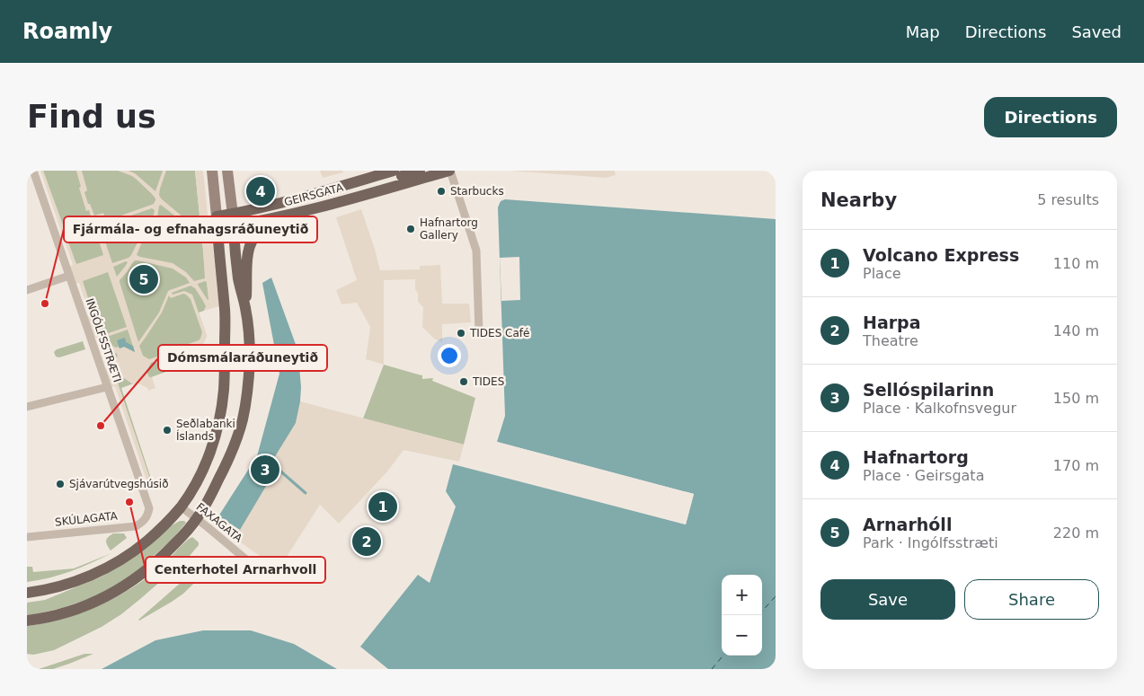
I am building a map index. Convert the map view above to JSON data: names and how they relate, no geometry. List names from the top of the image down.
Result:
{
  "streets": {
    "main road": ["GEIRSGATA"],
    "street": ["INGÓLFSSTRÆTI", "SKÚLAGATA", "FAXAGATA"]
  },
  "crossings": [
    ["INGÓLFSSTRÆTI", "SKÚLAGATA"]
  ],
  "places": [
    "Starbucks",
    "Hafnartorg Gallery",
    "Fjármála- og efnahagsráðuneytið",
    "TIDES Café",
    "TIDES",
    "Dómsmálaráðuneytið",
    "Seðlabanki Íslands",
    "Sjávarútvegshúsið",
    "Centerhotel Arnarhvoll"
  ],
  "page": {
    "header": "Roamly",
    "nav": ["Map", "Directions", "Saved"],
    "buttons": [
      "Directions",
      ["Save", "Share"]
    ],
    "title": "Find us",
    "heading": ["Nearby", "5 results"],
    "pins": [
      "4",
      "5",
      "3",
      "1",
      "2"
    ],
    "list": [
      {
        "mark": "1",
        "name": "Volcano Express",
        "note": "Place",
        "value": "110 m"
      },
      {
        "mark": "2",
        "name": "Harpa",
        "note": "Theatre",
        "value": "140 m"
      },
      {
        "mark": "3",
        "name": "Sellóspilarinn",
        "note": "Place · Kalkofnsvegur",
        "value": "150 m"
      },
      {
        "mark": "4",
        "name": "Hafnartorg",
        "note": "Place · Geirsgata",
        "value": "170 m"
      },
      {
        "mark": "5",
        "name": "Arnarhóll",
        "note": "Park · Ingólfsstræti",
        "value": "220 m"
      }
    ],
    "map_buttons": ["+", "−"]
  }
}
